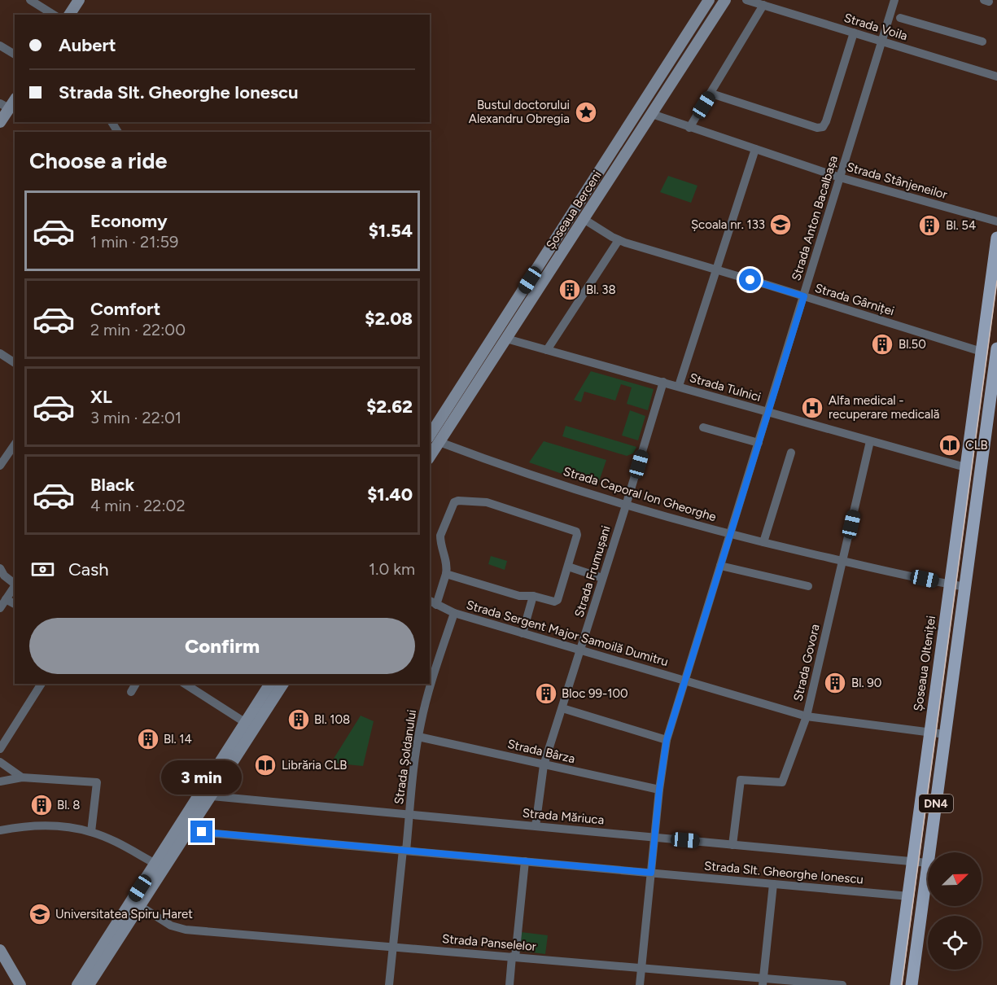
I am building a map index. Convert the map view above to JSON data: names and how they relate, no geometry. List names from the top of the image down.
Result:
{
  "streets": {
    "main road": ["Șoseaua Berceni", "Șoseaua Olteniței", "DN4"],
    "street": [
      "Strada Voila",
      "Strada Stânjeneilor",
      "Strada Anton Bacalbașa",
      "Strada Gârniței",
      "Strada Tulnici",
      "Strada Caporal Ion Gheorghe",
      "Strada Frumușani",
      "Strada Sergent Major Samoilă Dumitru",
      "Strada Govora",
      "Strada Bârza",
      "Strada Șoldanului",
      "Strada Măriuca",
      "Strada Slt. Gheorghe Ionescu",
      "Strada Panselelor"
    ]
  },
  "crossings": [
    ["Strada Voila", "Strada Anton Bacalbașa"],
    ["Strada Stânjeneilor", "Șoseaua Berceni"],
    ["Strada Stânjeneilor", "Strada Anton Bacalbașa"],
    ["Șoseaua Berceni", "Strada Gârniței"],
    ["Șoseaua Berceni", "Strada Tulnici"],
    ["Șoseaua Berceni", "Strada Caporal Ion Gheorghe"],
    ["Strada Anton Bacalbașa", "Strada Gârniței"],
    ["Strada Anton Bacalbașa", "Strada Tulnici"],
    ["Strada Anton Bacalbașa", "Strada Caporal Ion Gheorghe"],
    ["Strada Anton Bacalbașa", "Strada Sergent Major Samoilă Dumitru"],
    ["Strada Anton Bacalbașa", "Strada Bârza"],
    ["Strada Anton Bacalbașa", "Strada Măriuca"],
    ["Strada Anton Bacalbașa", "Strada Slt. Gheorghe Ionescu"],
    ["Strada Anton Bacalbașa", "Strada Panselelor"],
    ["Strada Gârniței", "Șoseaua Olteniței"],
    ["Strada Tulnici", "Strada Frumușani"],
    ["Strada Tulnici", "Strada Govora"],
    ["Strada Tulnici", "Șoseaua Olteniței"],
    ["Strada Caporal Ion Gheorghe", "Strada Frumușani"],
    ["Strada Caporal Ion Gheorghe", "Strada Govora"],
    ["Strada Caporal Ion Gheorghe", "Șoseaua Olteniței"],
    ["Strada Caporal Ion Gheorghe", "DN4"],
    ["Strada Frumușani", "Strada Sergent Major Samoilă Dumitru"],
    ["Strada Frumușani", "Strada Bârza"],
    ["Strada Frumușani", "Strada Măriuca"],
    ["Strada Sergent Major Samoilă Dumitru", "Strada Govora"],
    ["Strada Sergent Major Samoilă Dumitru", "Șoseaua Olteniței"],
    ["Strada Sergent Major Samoilă Dumitru", "Strada Șoldanului"],
    ["Strada Sergent Major Samoilă Dumitru", "DN4"],
    ["Strada Govora", "Strada Măriuca"],
    ["Șoseaua Olteniței", "Strada Măriuca"],
    ["Șoseaua Olteniței", "Strada Slt. Gheorghe Ionescu"],
    ["Strada Bârza", "Strada Șoldanului"],
    ["Strada Șoldanului", "Strada Măriuca"],
    ["Strada Șoldanului", "Strada Slt. Gheorghe Ionescu"],
    ["Strada Șoldanului", "Strada Panselelor"]
  ],
  "places": {
    "place": ["Bustul doctorului Alexandru Obregia"],
    "school or university": ["Școala nr. 133", "Universitatea Spiru Haret"],
    "building": [
      "Bl. 54",
      "Bl. 38",
      "Bl.50",
      "Bl. 90",
      "Bloc 99-100",
      "Bl. 108",
      "Bl. 14",
      "Bl. 8"
    ],
    "hospital": ["Alfa medical - recuperare medicală"],
    "library": ["CLB", "Librăria CLB"]
  },
  "north": "top right",
  "page": {
    "banner": ["Aubert", "Strada Slt. Gheorghe Ionescu"],
    "heading": "Choose a ride",
    "list": [
      {
        "name": "Economy",
        "note": "1 min · 21:59",
        "value": "$1.54"
      },
      {
        "name": "Comfort",
        "note": "2 min · 22:00",
        "value": "$2.08"
      },
      {
        "name": "XL",
        "note": "3 min · 22:01",
        "value": "$2.62"
      },
      {
        "name": "Black",
        "note": "4 min · 22:02",
        "value": "$1.40"
      }
    ],
    "pay": ["Cash", "1.0 km"],
    "buttons": "Confirm",
    "bubble": "3 min"
  }
}
